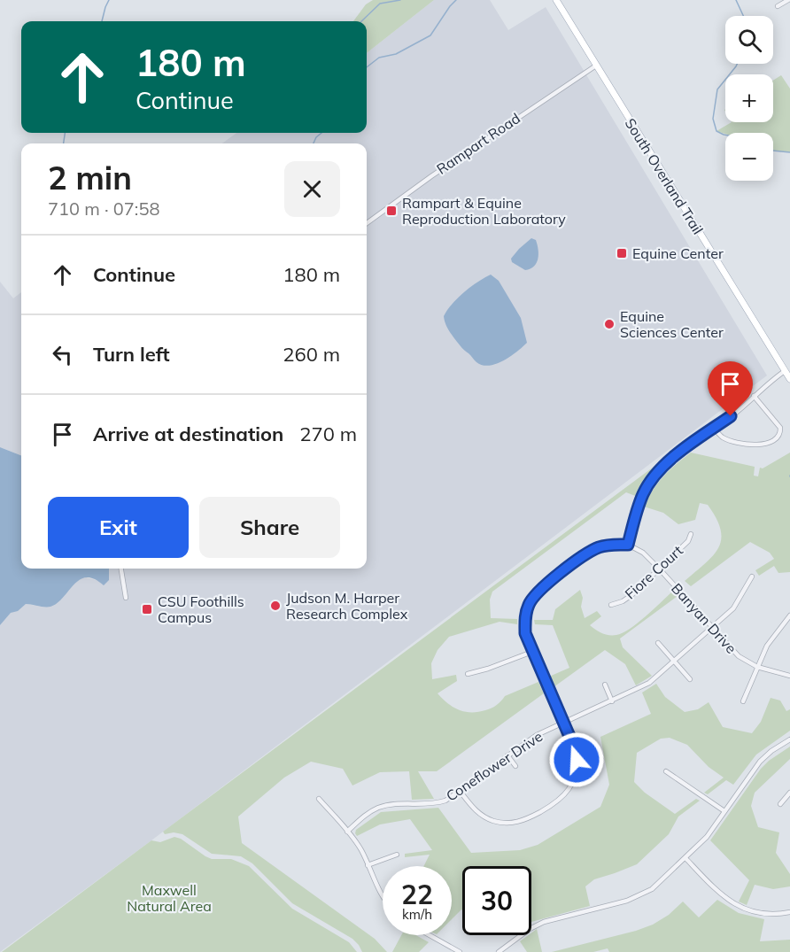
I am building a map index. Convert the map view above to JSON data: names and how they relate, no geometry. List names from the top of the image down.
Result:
{
  "streets": {
    "main road": ["South Overland Trail"],
    "street": [
      "Rampart Road",
      "Fiore Court",
      "Banyan Drive",
      "Coneflower Drive"
    ]
  },
  "crossings": [
    ["Rampart Road", "South Overland Trail"],
    ["Fiore Court", "Banyan Drive"],
    ["Fiore Court", "Coneflower Drive"],
    ["Banyan Drive", "Coneflower Drive"]
  ],
  "parks": ["Maxwell Natural Area"],
  "places": {
    "transit": ["Rampart & Equine Reproduction Laboratory", "Equine Center", "CSU Foothills Campus"],
    "other": ["Equine Sciences Center", "Judson M. Harper Research Complex"]
  },
  "page": {
    "map_buttons": ["+", "−"],
    "turn": ["180 m", "Continue"],
    "heading": ["2 min", "710 m · 07:58"],
    "list": [
      {
        "name": "Continue",
        "value": "180 m"
      },
      {
        "name": "Turn left",
        "value": "260 m"
      },
      {
        "name": "Arrive at destination",
        "value": "270 m"
      }
    ],
    "buttons": ["Exit", "Share"],
    "speed": "22 km/h",
    "limit": "30"
  }
}
